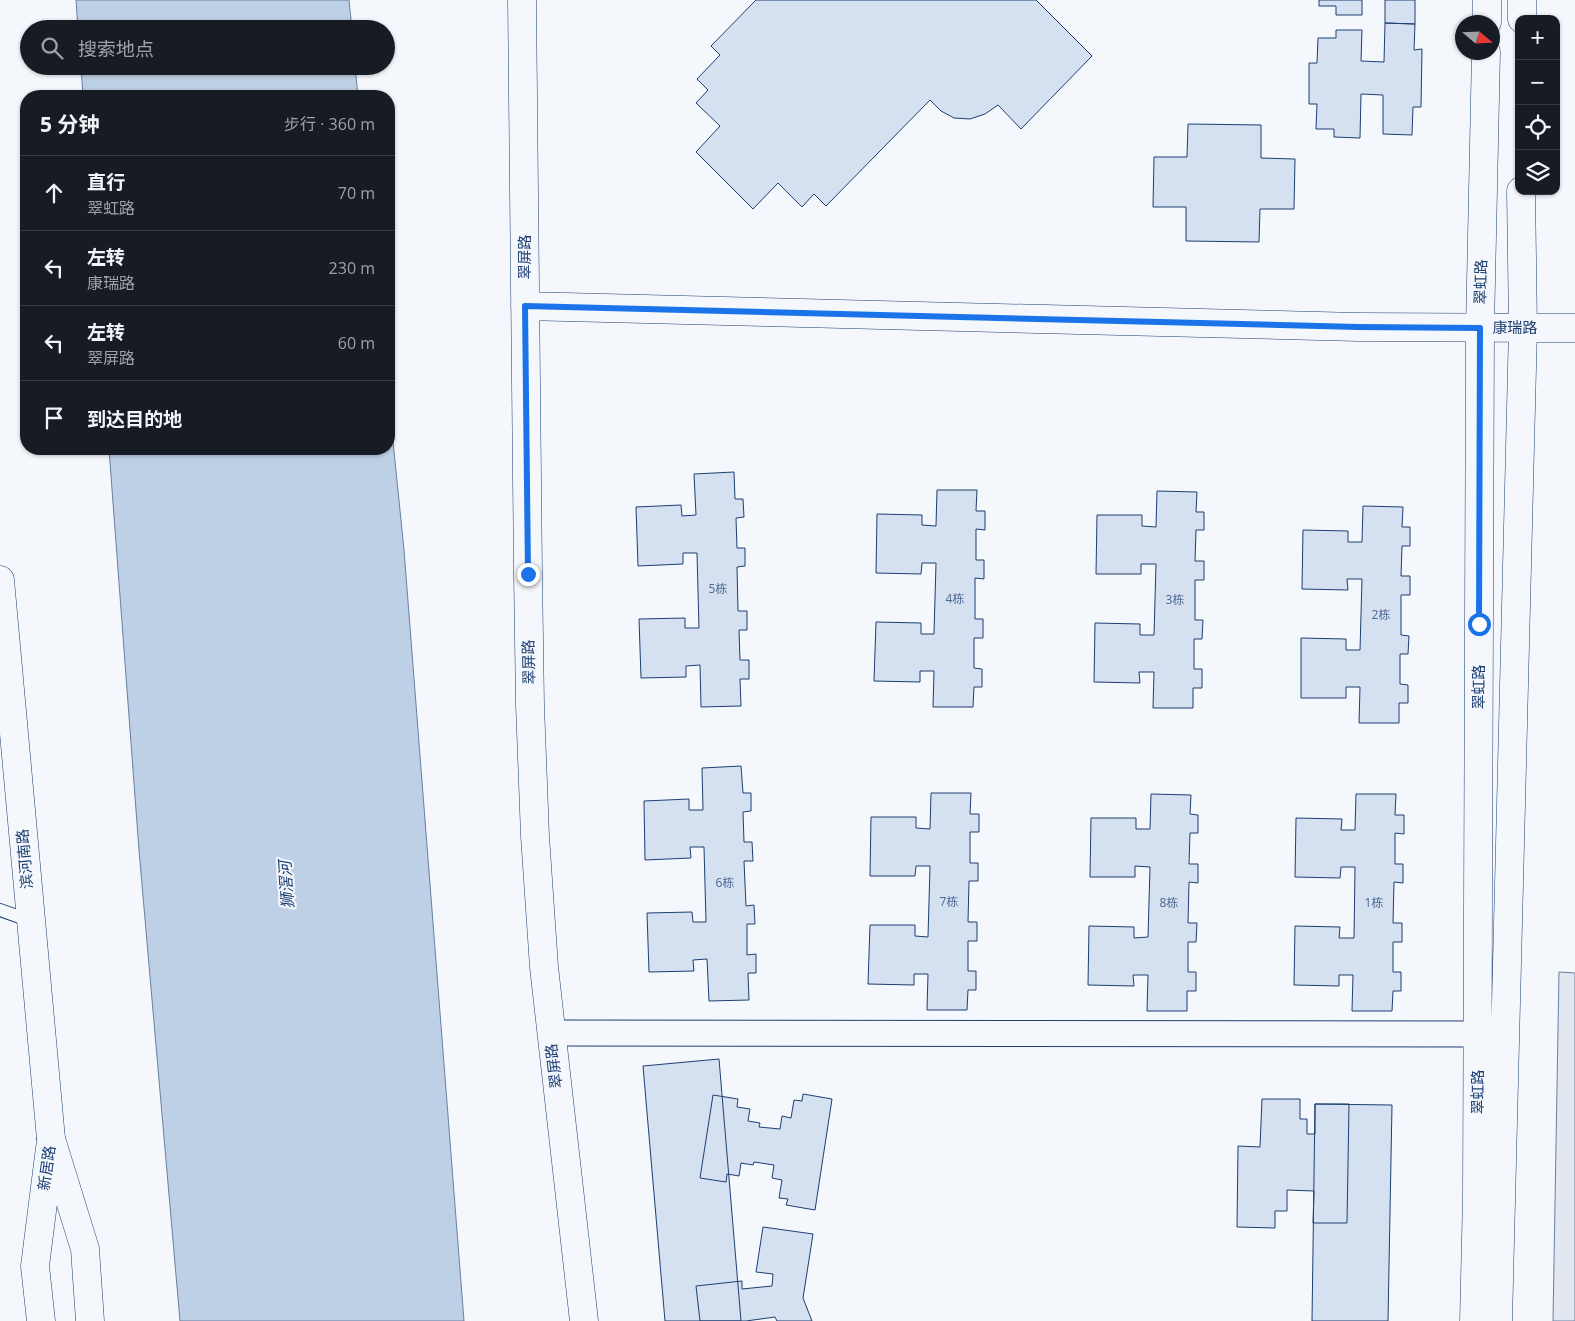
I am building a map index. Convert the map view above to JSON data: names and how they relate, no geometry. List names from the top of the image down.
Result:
{
  "streets": {
    "street": [
      "翠屏路",
      "翠虹路",
      "康瑞路",
      "滨河南路",
      "新居路"
    ]
  },
  "crossings": [
    ["翠屏路", "康瑞路"],
    ["翠虹路", "康瑞路"],
    ["滨河南路", "新居路"]
  ],
  "water": ["狮滘河"],
  "house_numbers": [
    "5栋",
    "4栋",
    "3栋",
    "2栋",
    "6栋",
    "7栋",
    "8栋",
    "1栋"
  ],
  "north": "right",
  "page": {
    "map_buttons": ["+", "−"],
    "search": "搜索地点",
    "heading": ["5 分钟", "步行 · 360 m"],
    "list": [
      ["直行", "翠虹路", "70 m"],
      ["左转", "康瑞路", "230 m"],
      ["左转", "翠屏路", "60 m"],
      "到达目的地"
    ]
  }
}
